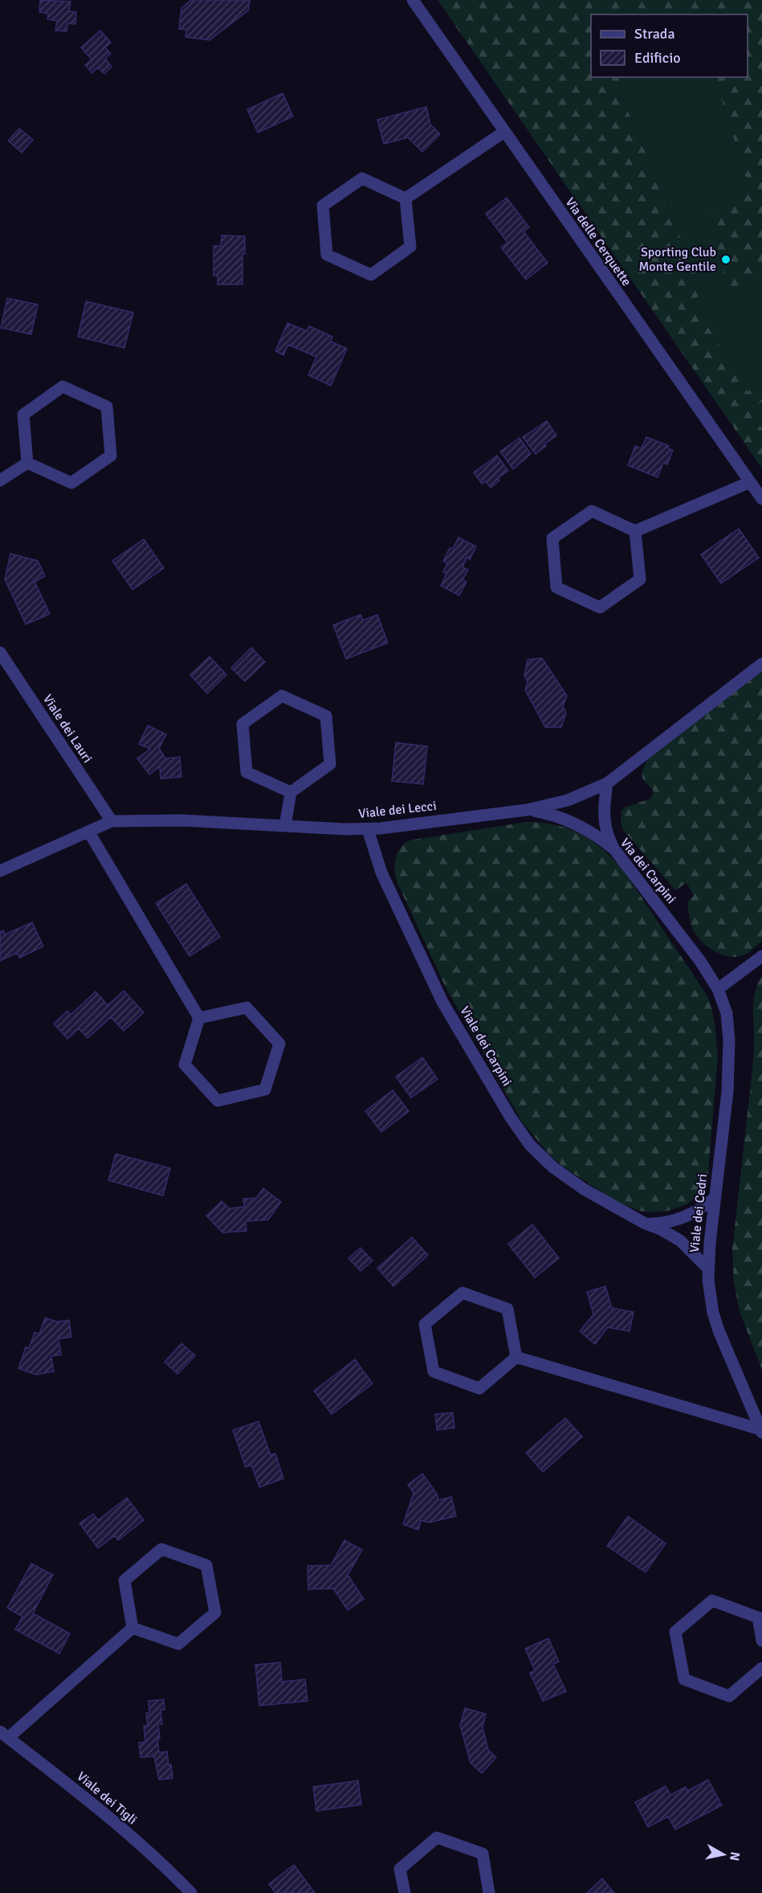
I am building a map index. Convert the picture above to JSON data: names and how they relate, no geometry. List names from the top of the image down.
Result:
{
  "streets": {
    "street": [
      "Via delle Cerquette",
      "Viale dei Lauri",
      "Viale dei Lecci",
      "Via dei Carpini",
      "Viale dei Carpini",
      "Viale dei Cedri",
      "Viale dei Tigli"
    ]
  },
  "crossings": [
    ["Viale dei Lauri", "Viale dei Lecci"],
    ["Viale dei Lecci", "Via dei Carpini"],
    ["Viale dei Lecci", "Viale dei Carpini"],
    ["Via dei Carpini", "Viale dei Cedri"],
    ["Viale dei Carpini", "Viale dei Cedri"]
  ],
  "places": ["Sporting Club Monte Gentile"],
  "legend": ["Strada", "Edificio"],
  "north": "right"
}
